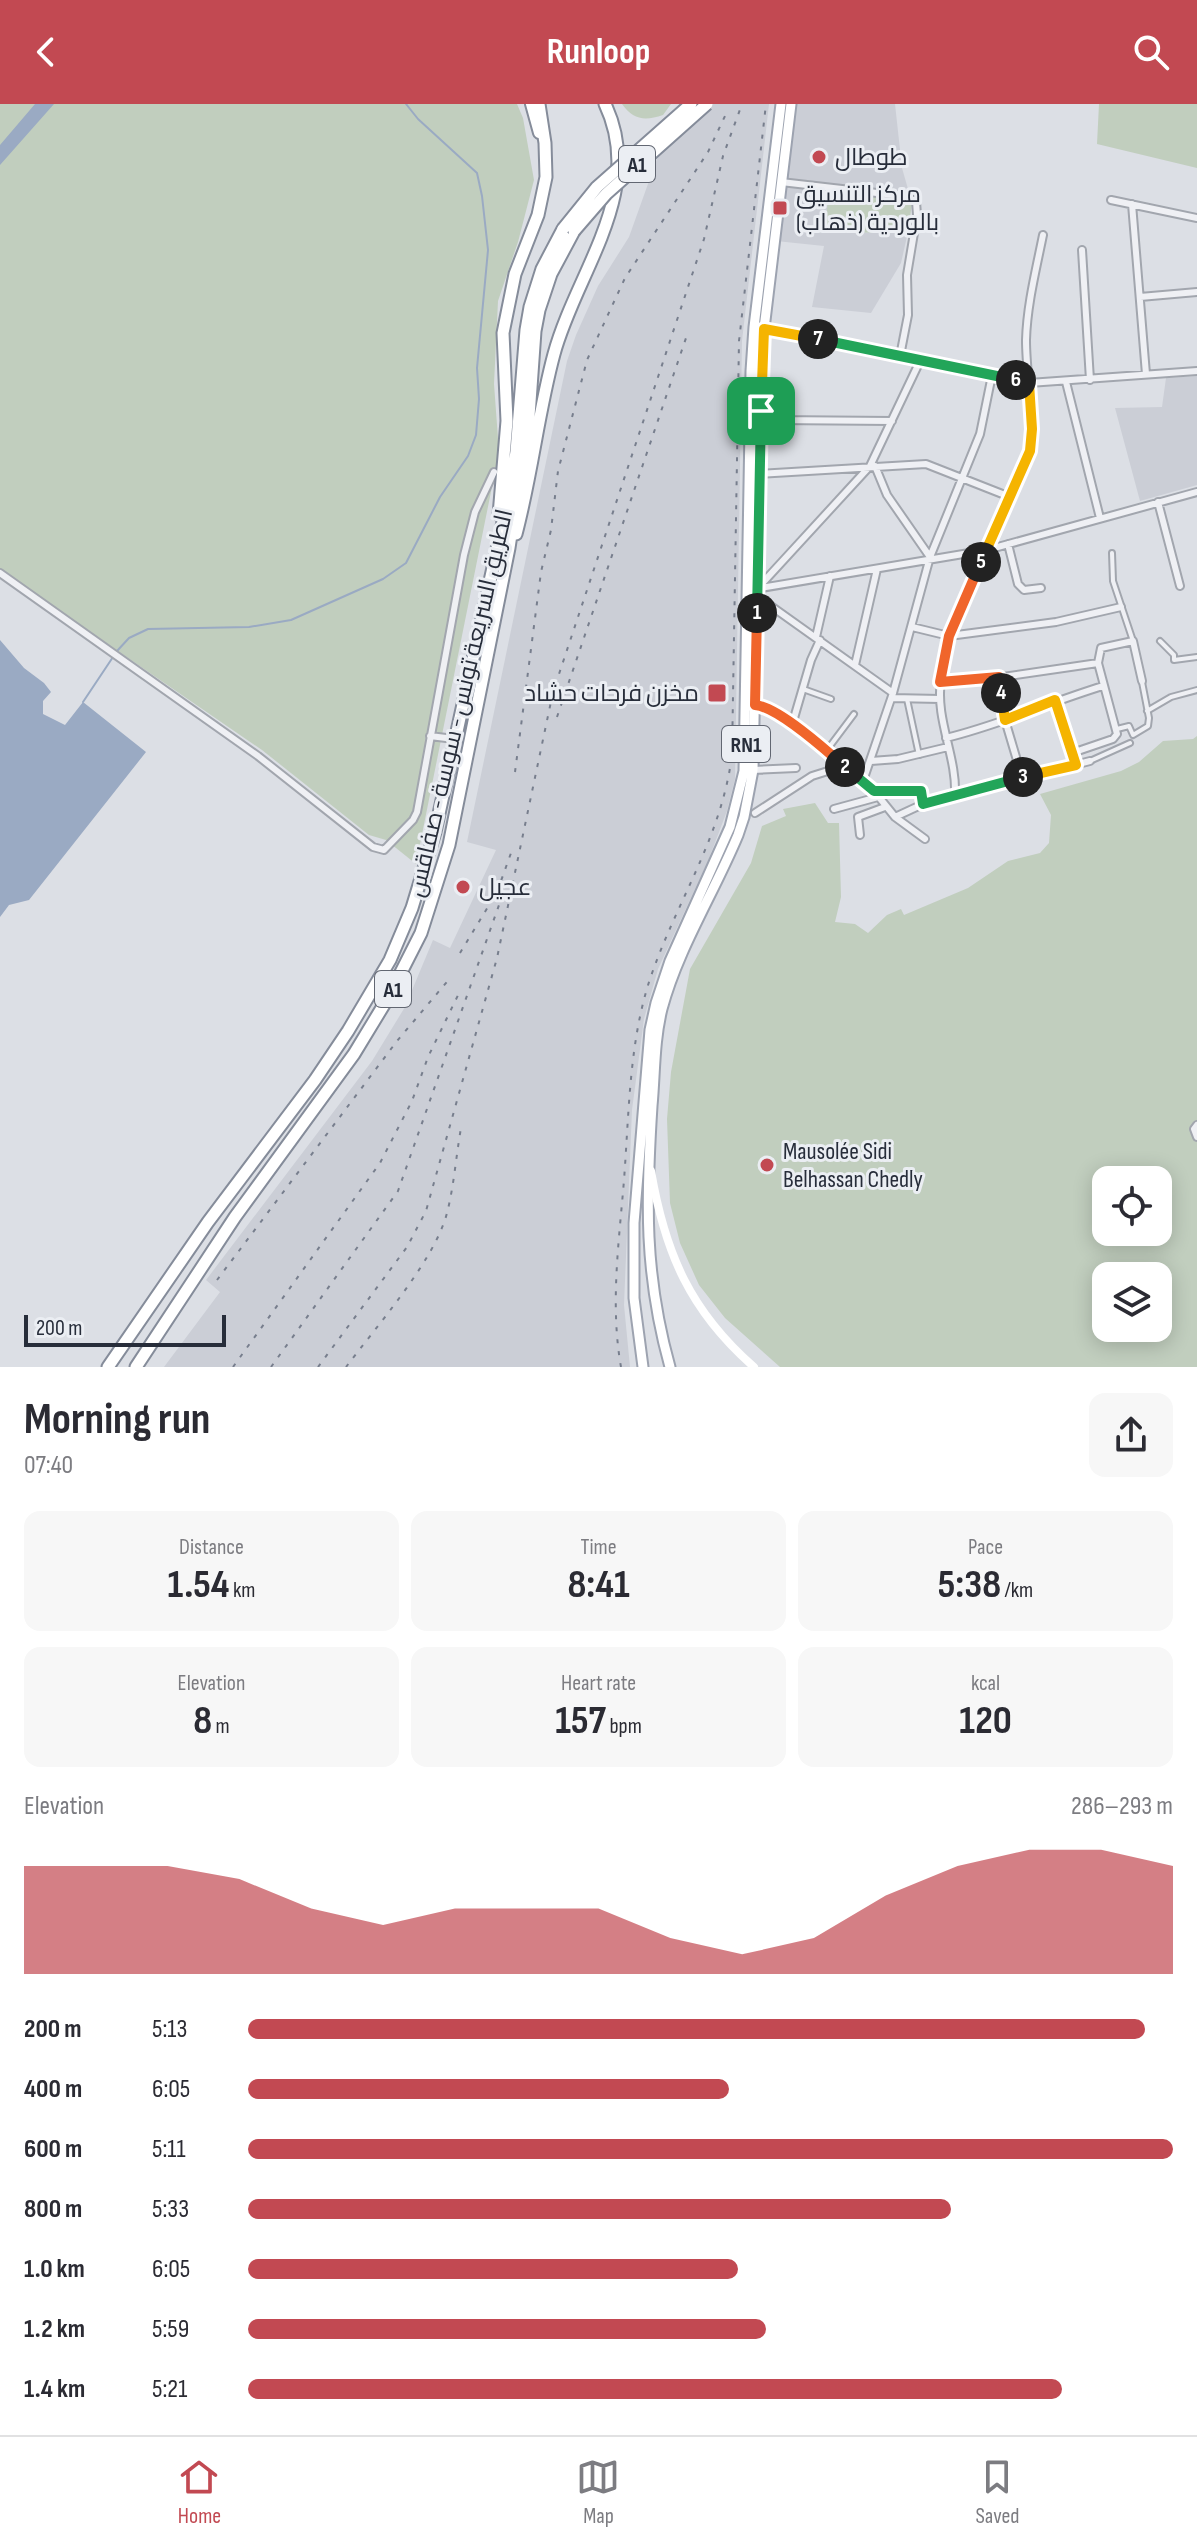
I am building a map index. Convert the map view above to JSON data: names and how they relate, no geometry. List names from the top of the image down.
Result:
{
  "streets": {
    "highway": ["A1", "الطريق السريعة تونس - سوسة - صفاقس"],
    "main road": ["RN1"]
  },
  "places": {
    "other": ["طوطال", "عجيل", "Mausolée Sidi Belhassan Chedly"],
    "transit": ["مركز التنسيق بالوردية (ذهاب)", "مخزن فرحات حشاد"]
  },
  "scale_bar": "200 m",
  "page": {
    "header": "Runloop",
    "pins": [
      "7",
      "6",
      "5",
      "1",
      "4",
      "2",
      "3"
    ],
    "scale": "200 m",
    "heading": ["Morning run", "07:40"],
    "stats": [
      ["Distance", "1.54 km"],
      ["Time", "8:41"],
      ["Pace", "5:38 /km"],
      ["Elevation", "8 m"],
      ["Heart rate", "157 bpm"],
      ["kcal", "120"]
    ],
    "chart": ["Elevation", "286–293 m"],
    "list": [
      {
        "name": "200 m",
        "note": "5:13"
      },
      {
        "name": "400 m",
        "note": "6:05"
      },
      {
        "name": "600 m",
        "note": "5:11"
      },
      {
        "name": "800 m",
        "note": "5:33"
      },
      {
        "name": "1.0 km",
        "note": "6:05"
      },
      {
        "name": "1.2 km",
        "note": "5:59"
      },
      {
        "name": "1.4 km",
        "note": "5:21"
      }
    ],
    "tabs": ["Home", "Map", "Saved"]
  }
}
